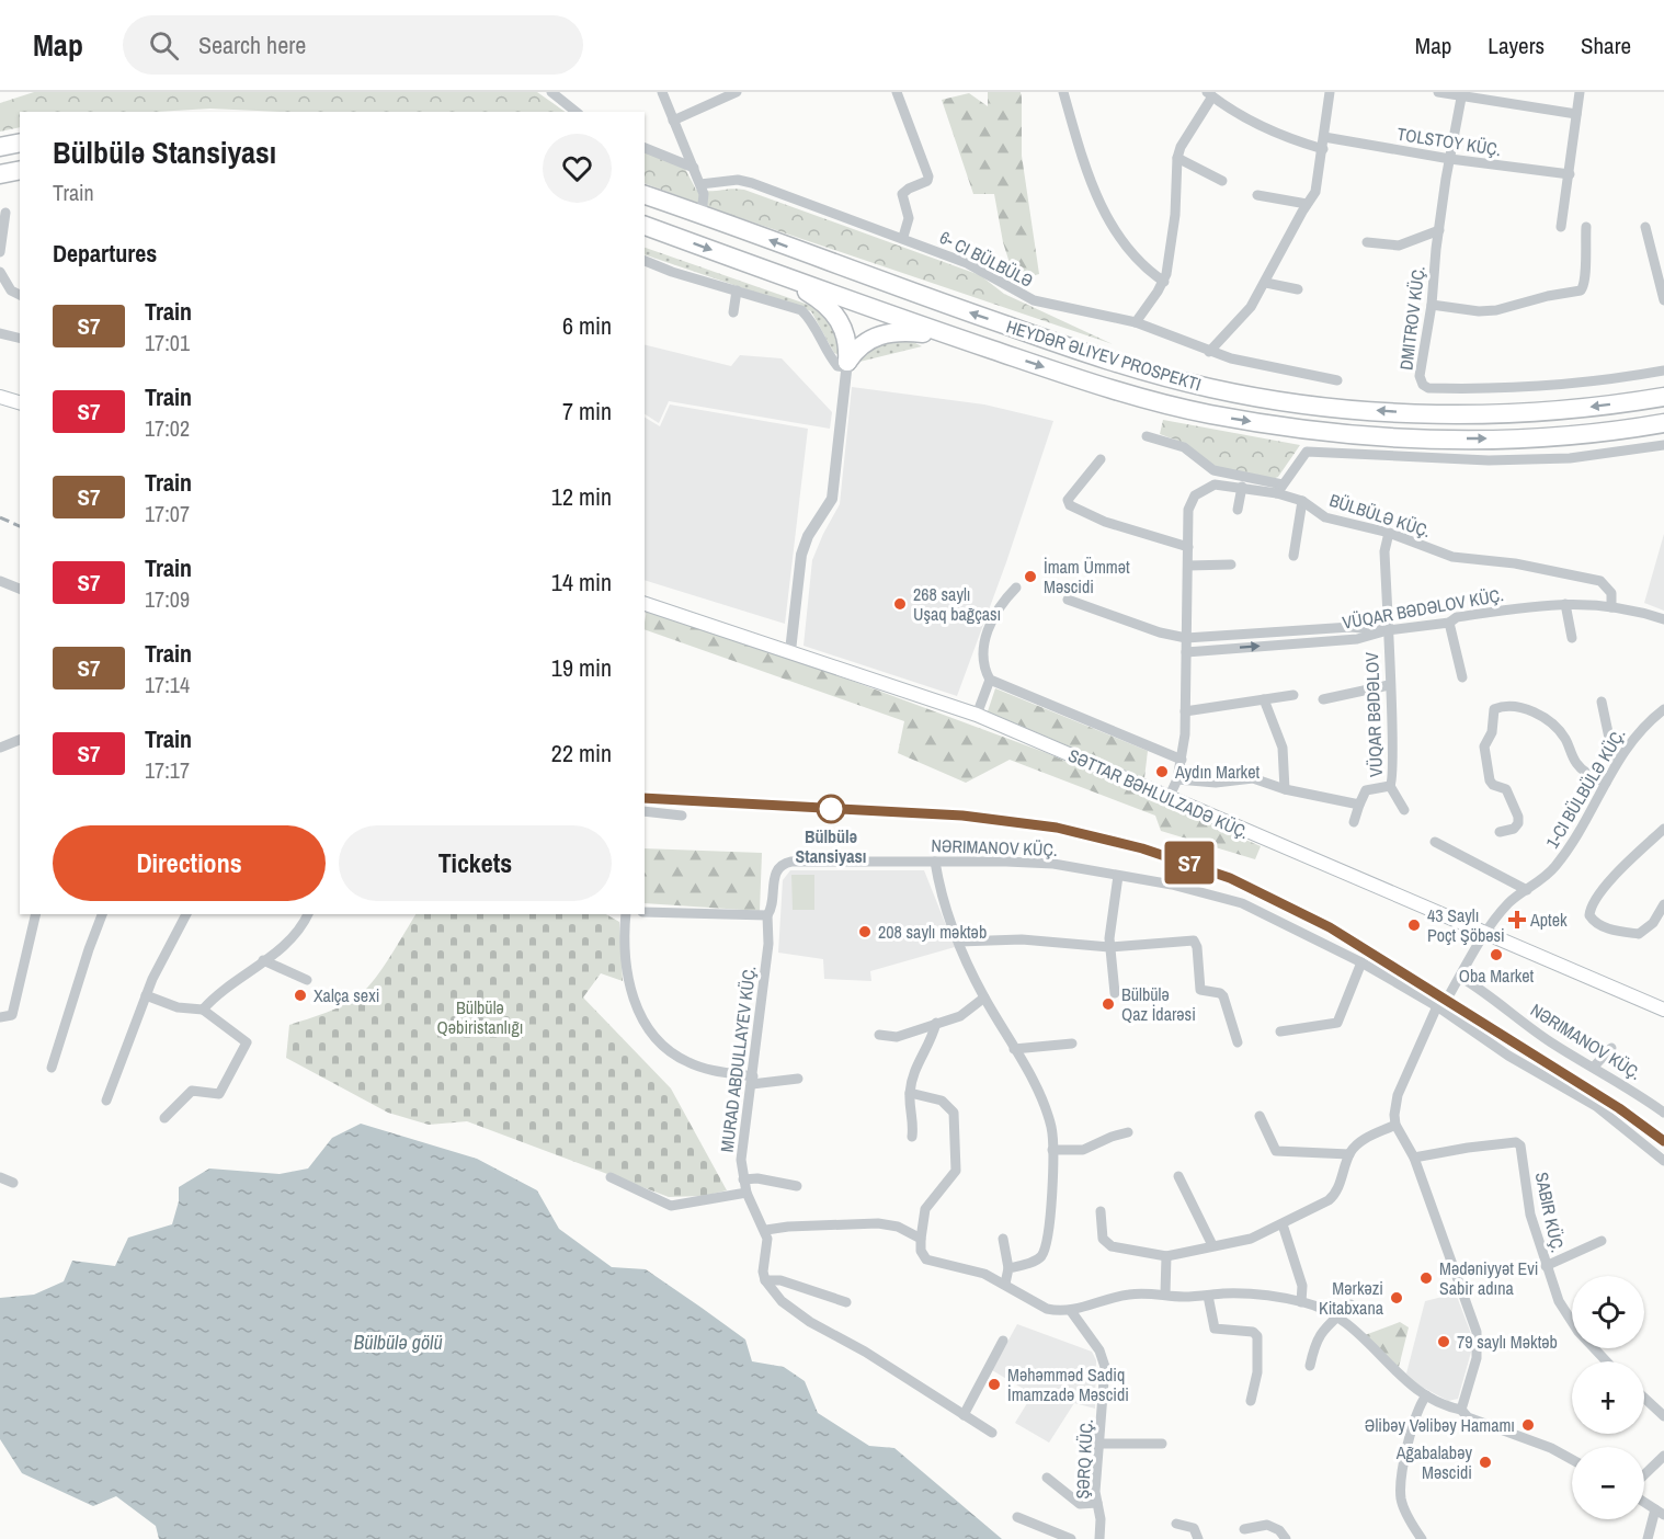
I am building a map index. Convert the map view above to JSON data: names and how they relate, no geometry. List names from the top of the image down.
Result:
{
  "streets": {
    "highway": ["HEYDƏR ƏLIYEV PROSPEKTI"],
    "main road": ["SƏTTAR BƏHLULZADƏ KÜÇ."],
    "street": [
      "TOLSTOY KÜÇ.",
      "DMITROV KÜÇ.",
      "BÜLBÜLƏ KÜÇ.",
      "VÜQAR BƏDƏLOV KÜÇ.",
      "VÜQAR BƏDƏLOV",
      "1-CI BÜLBÜLƏ KÜÇ.",
      "NƏRIMANOV KÜÇ.",
      "MURAD ABDULLAYEV KÜÇ.",
      "SABIR KÜÇ.",
      "ŞƏRQ KÜÇ."
    ]
  },
  "crossings": [
    ["TOLSTOY KÜÇ.", "DMITROV KÜÇ."],
    ["BÜLBÜLƏ KÜÇ.", "VÜQAR BƏDƏLOV KÜÇ."],
    ["BÜLBÜLƏ KÜÇ.", "VÜQAR BƏDƏLOV"],
    ["BÜLBÜLƏ KÜÇ.", "SƏTTAR BƏHLULZADƏ KÜÇ."],
    ["VÜQAR BƏDƏLOV KÜÇ.", "VÜQAR BƏDƏLOV"],
    ["1-CI BÜLBÜLƏ KÜÇ.", "SƏTTAR BƏHLULZADƏ KÜÇ."],
    ["1-CI BÜLBÜLƏ KÜÇ.", "NƏRIMANOV KÜÇ."],
    ["NƏRIMANOV KÜÇ.", "MURAD ABDULLAYEV KÜÇ."]
  ],
  "water": ["Bülbülə gölü"],
  "parks": ["Bülbülə Qəbiristanlığı"],
  "places": {
    "other": [
      "İmam Ümmət Məscidi",
      "268 saylı Uşaq bağçası",
      "Aydın Market",
      "Bülbülə Stansiyası",
      "43 Saylı Poçt Şöbəsi",
      "208 saylı məktəb",
      "Oba Market",
      "Xalça sexi",
      "Bülbülə Qaz İdarəsi",
      "Mədəniyyət Evi Sabir adına",
      "Mərkəzi Kitabxana",
      "79 saylı Məktəb",
      "Məhəmməd Sadiq İmamzadə Məscidi",
      "Əlibəy Vəlibəy Hamamı",
      "Ağabalabəy Məscidi"
    ],
    "health": ["Aptek"]
  },
  "page": {
    "header": "Map",
    "search": "Search here",
    "nav": ["Map", "Layers", "Share"],
    "on_map": "S7",
    "heading": [
      ["Bülbülə Stansiyası", "Train"],
      "Departures"
    ],
    "list": [
      {
        "mark": "S7",
        "name": "Train",
        "note": "17:01",
        "value": "6 min"
      },
      {
        "mark": "S7",
        "name": "Train",
        "note": "17:02",
        "value": "7 min"
      },
      {
        "mark": "S7",
        "name": "Train",
        "note": "17:07",
        "value": "12 min"
      },
      {
        "mark": "S7",
        "name": "Train",
        "note": "17:09",
        "value": "14 min"
      },
      {
        "mark": "S7",
        "name": "Train",
        "note": "17:14",
        "value": "19 min"
      },
      {
        "mark": "S7",
        "name": "Train",
        "note": "17:17",
        "value": "22 min"
      }
    ],
    "buttons": ["Directions", "Tickets"],
    "map_buttons": ["+", "−"]
  }
}
